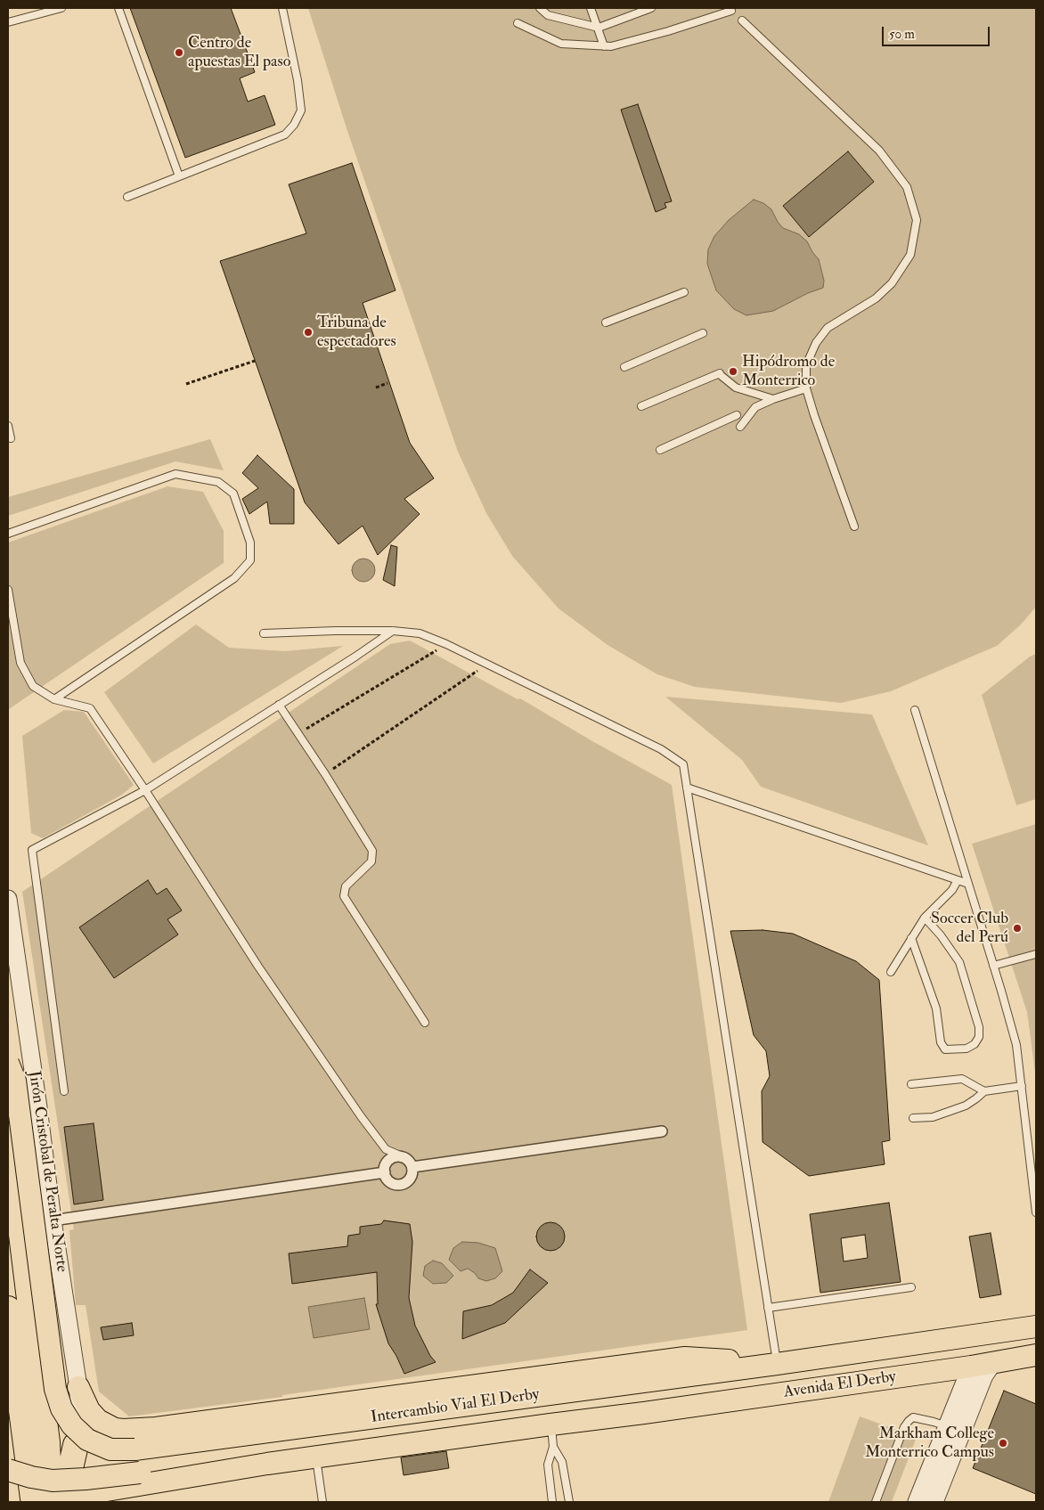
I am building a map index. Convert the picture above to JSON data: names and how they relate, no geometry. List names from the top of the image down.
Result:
{
  "streets": {
    "main road": ["Avenida El Derby", "Intercambio Vial El Derby"],
    "street": ["Jirón Cristobal de Peralta Norte"]
  },
  "crossings": [
    ["Avenida El Derby", "Intercambio Vial El Derby"]
  ],
  "places": [
    "Centro de apuestas El paso",
    "Tribuna de espectadores",
    "Hipódromo de Monterrico",
    "Soccer Club del Perú",
    "Markham College Monterrico Campus"
  ],
  "scale_bar": "50 m"
}
